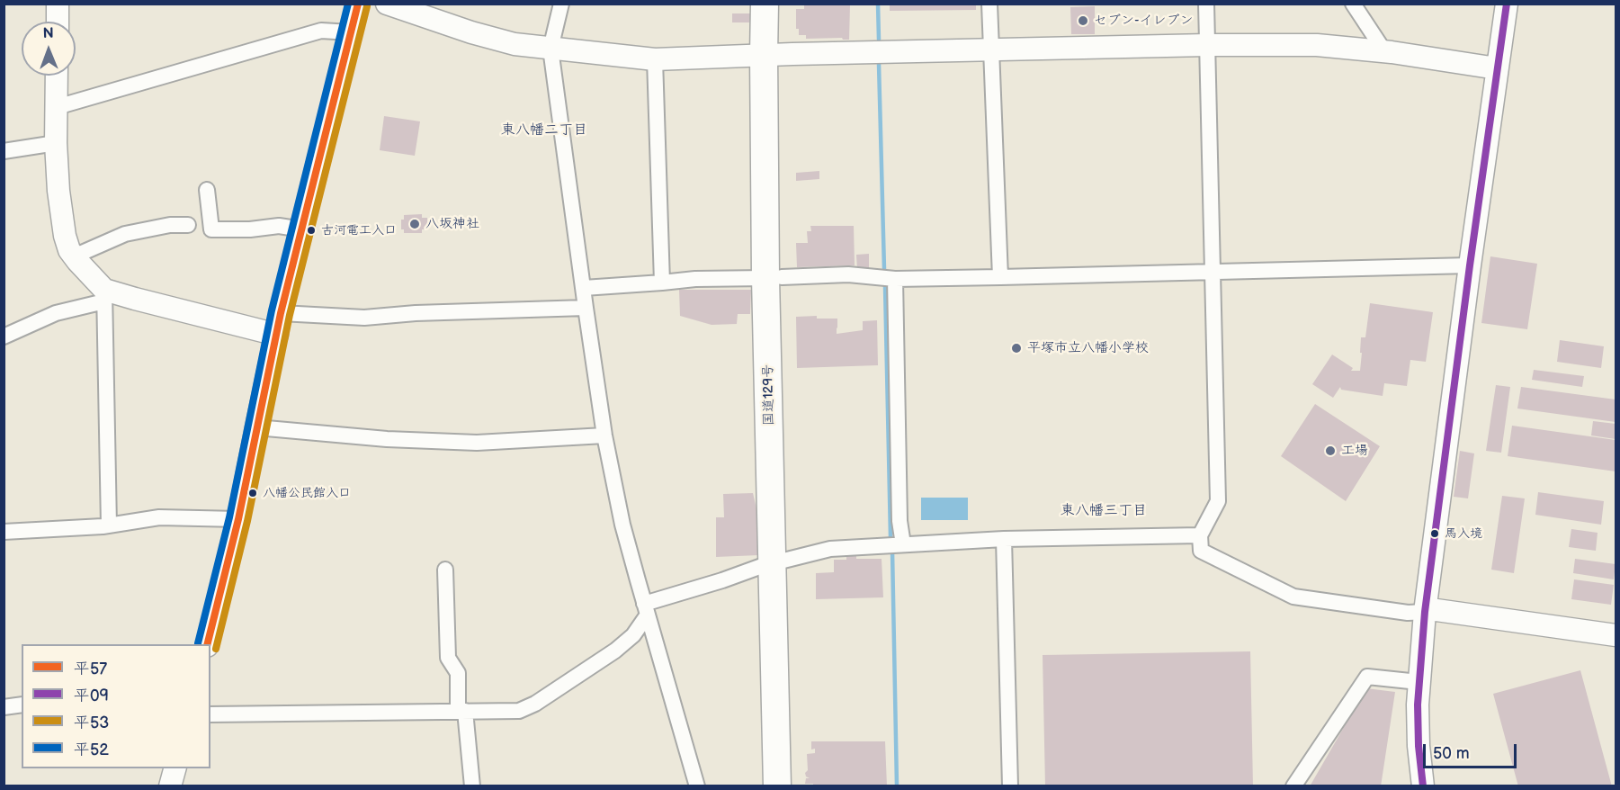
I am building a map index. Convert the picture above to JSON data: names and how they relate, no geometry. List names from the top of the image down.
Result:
{
  "streets": {
    "highway": ["国道129号"]
  },
  "districts": ["東八幡二丁目", "東八幡三丁目"],
  "places": [
    "セブン-イレブン",
    "八坂神社",
    "古河電工入口",
    "平塚市立八幡小学校",
    "工場",
    "八幡公民館入口",
    "馬入境"
  ],
  "lines": [
    "transit line 平57",
    "transit line 平09",
    "transit line 平52",
    "transit line 平53"
  ],
  "legend": [
    "平57",
    "平09",
    "平53",
    "平52"
  ],
  "scale_bar": "50 m",
  "north": "top"
}
